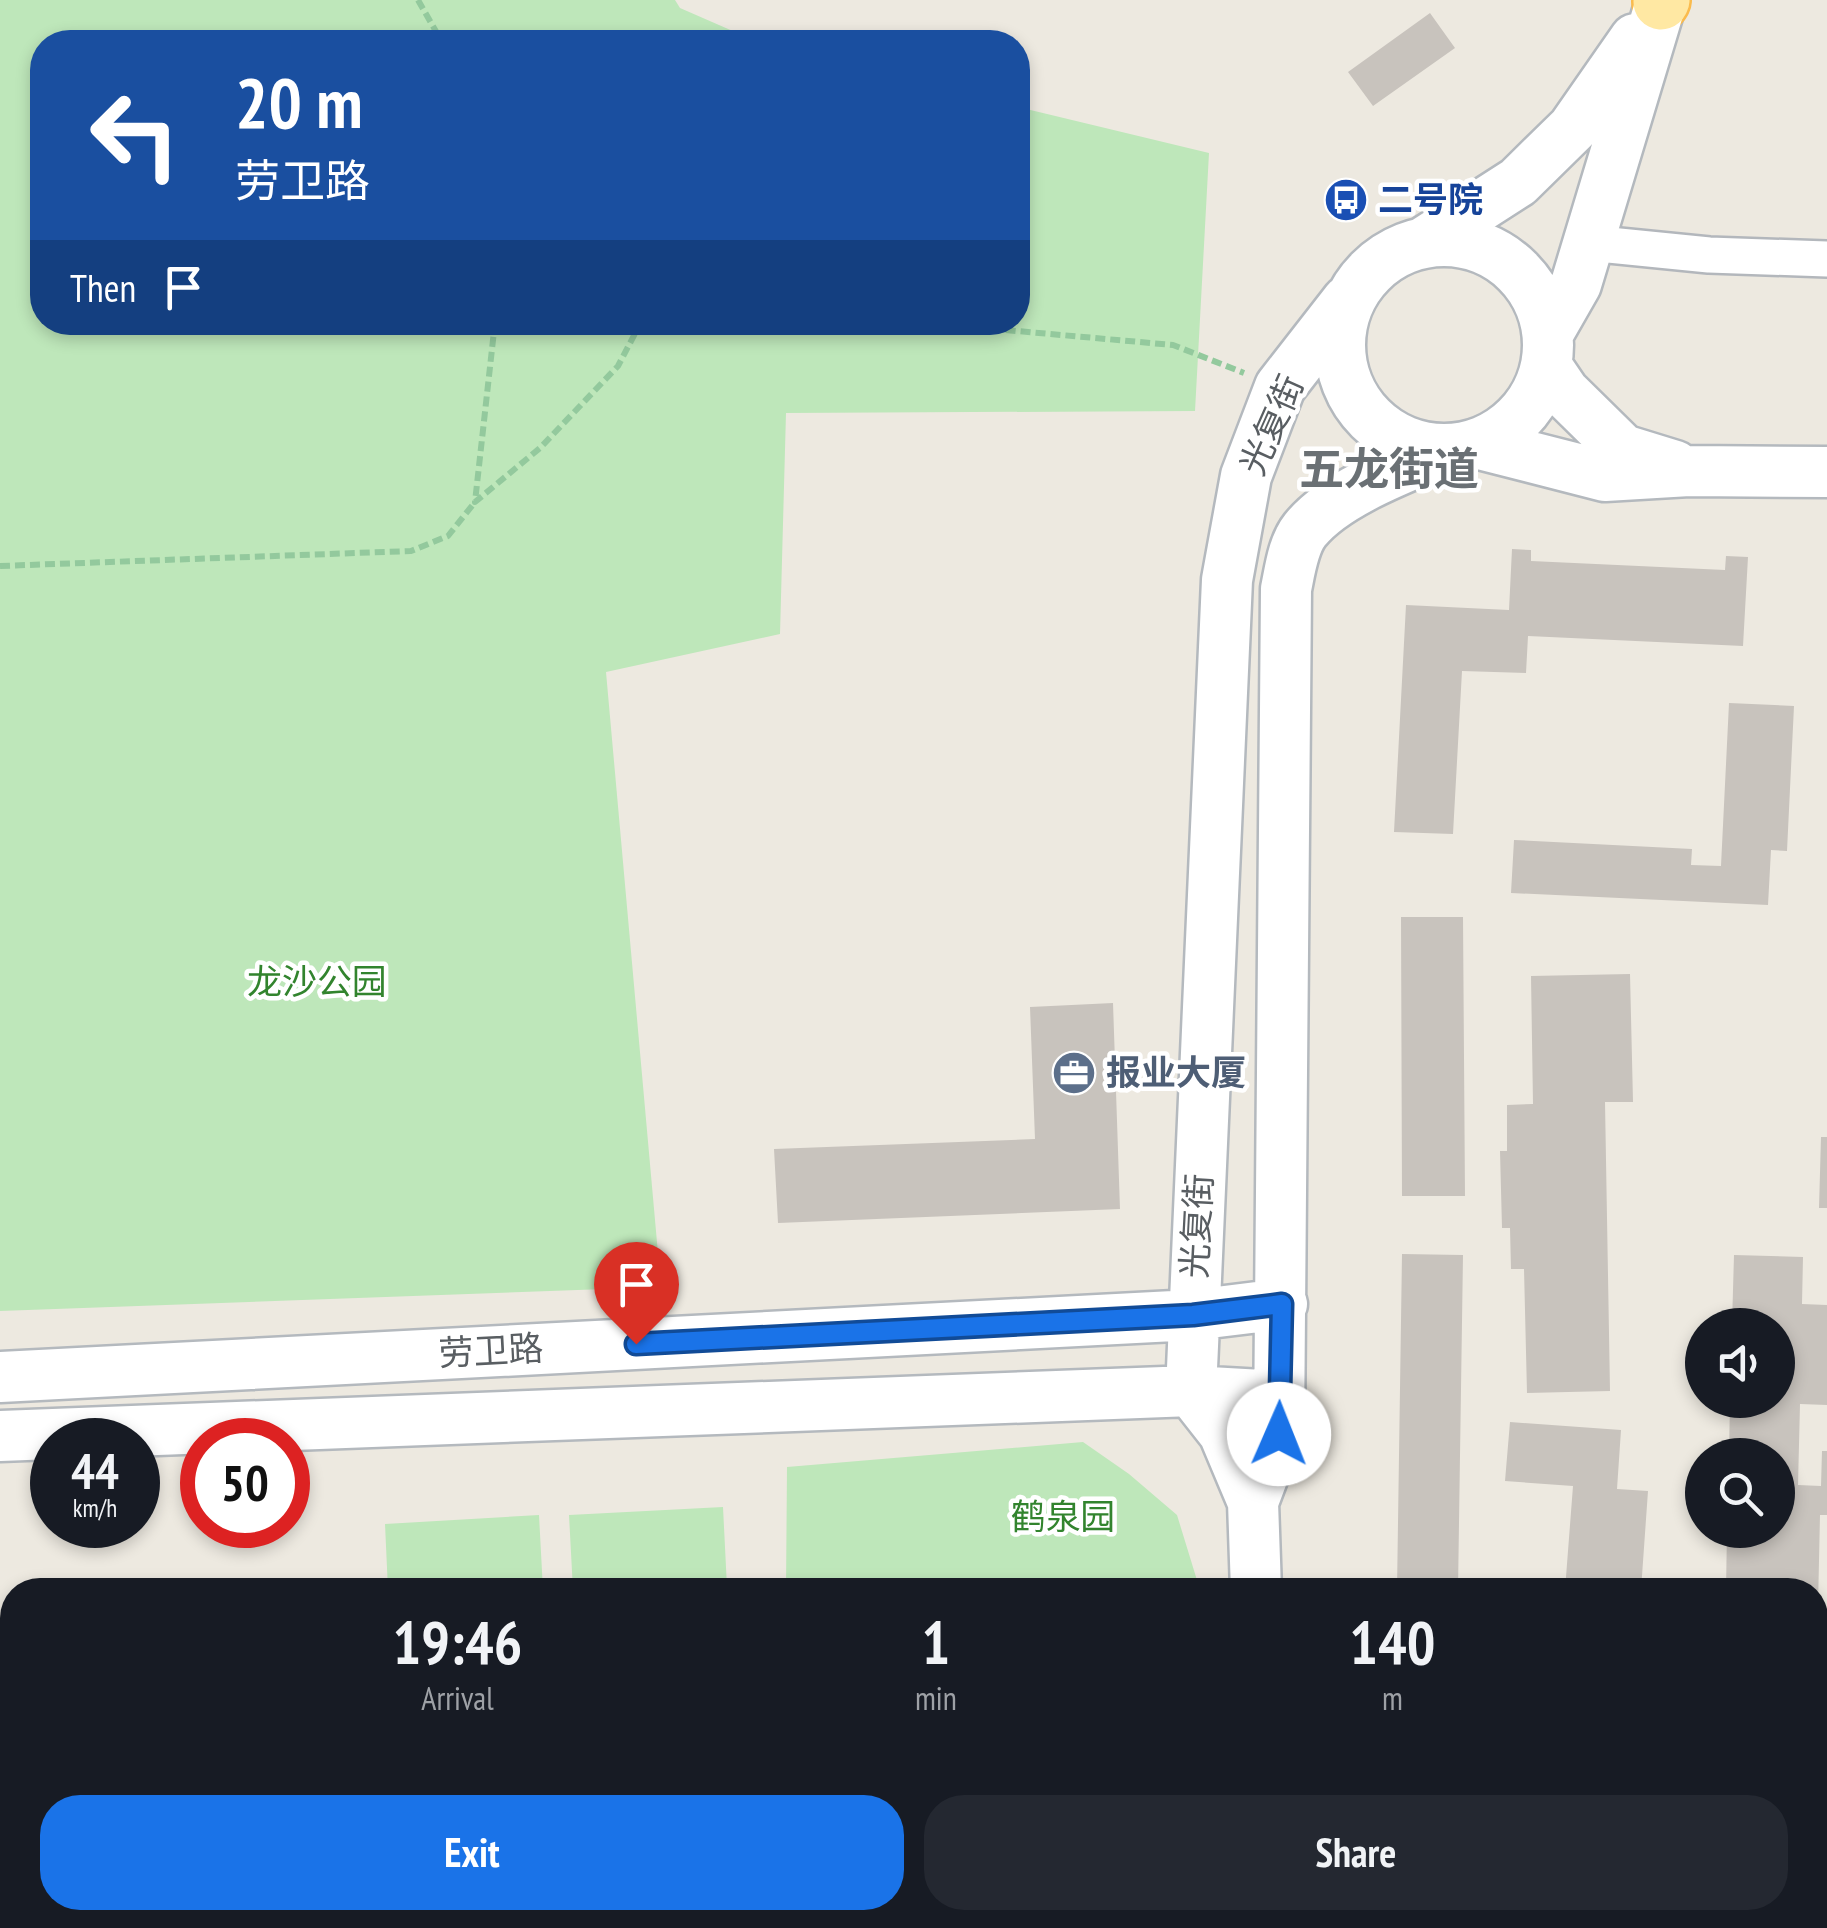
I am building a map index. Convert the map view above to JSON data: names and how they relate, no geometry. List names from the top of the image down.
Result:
{
  "streets": {
    "main road": ["光复街", "劳卫路"]
  },
  "crossings": [
    ["光复街", "劳卫路"]
  ],
  "districts": ["五龙街道"],
  "parks": ["龙沙公园", "鹤泉园"],
  "places": {
    "bus stop": ["二号院"],
    "office": ["报业大厦"]
  },
  "page": {
    "turn": ["20 m", "劳卫路"],
    "then": "Then",
    "speed": "44 km/h",
    "limit": "50",
    "eta": [
      "19:46",
      "Arrival",
      "1",
      "min",
      "140",
      "m"
    ],
    "buttons": ["Exit", "Share"]
  }
}
